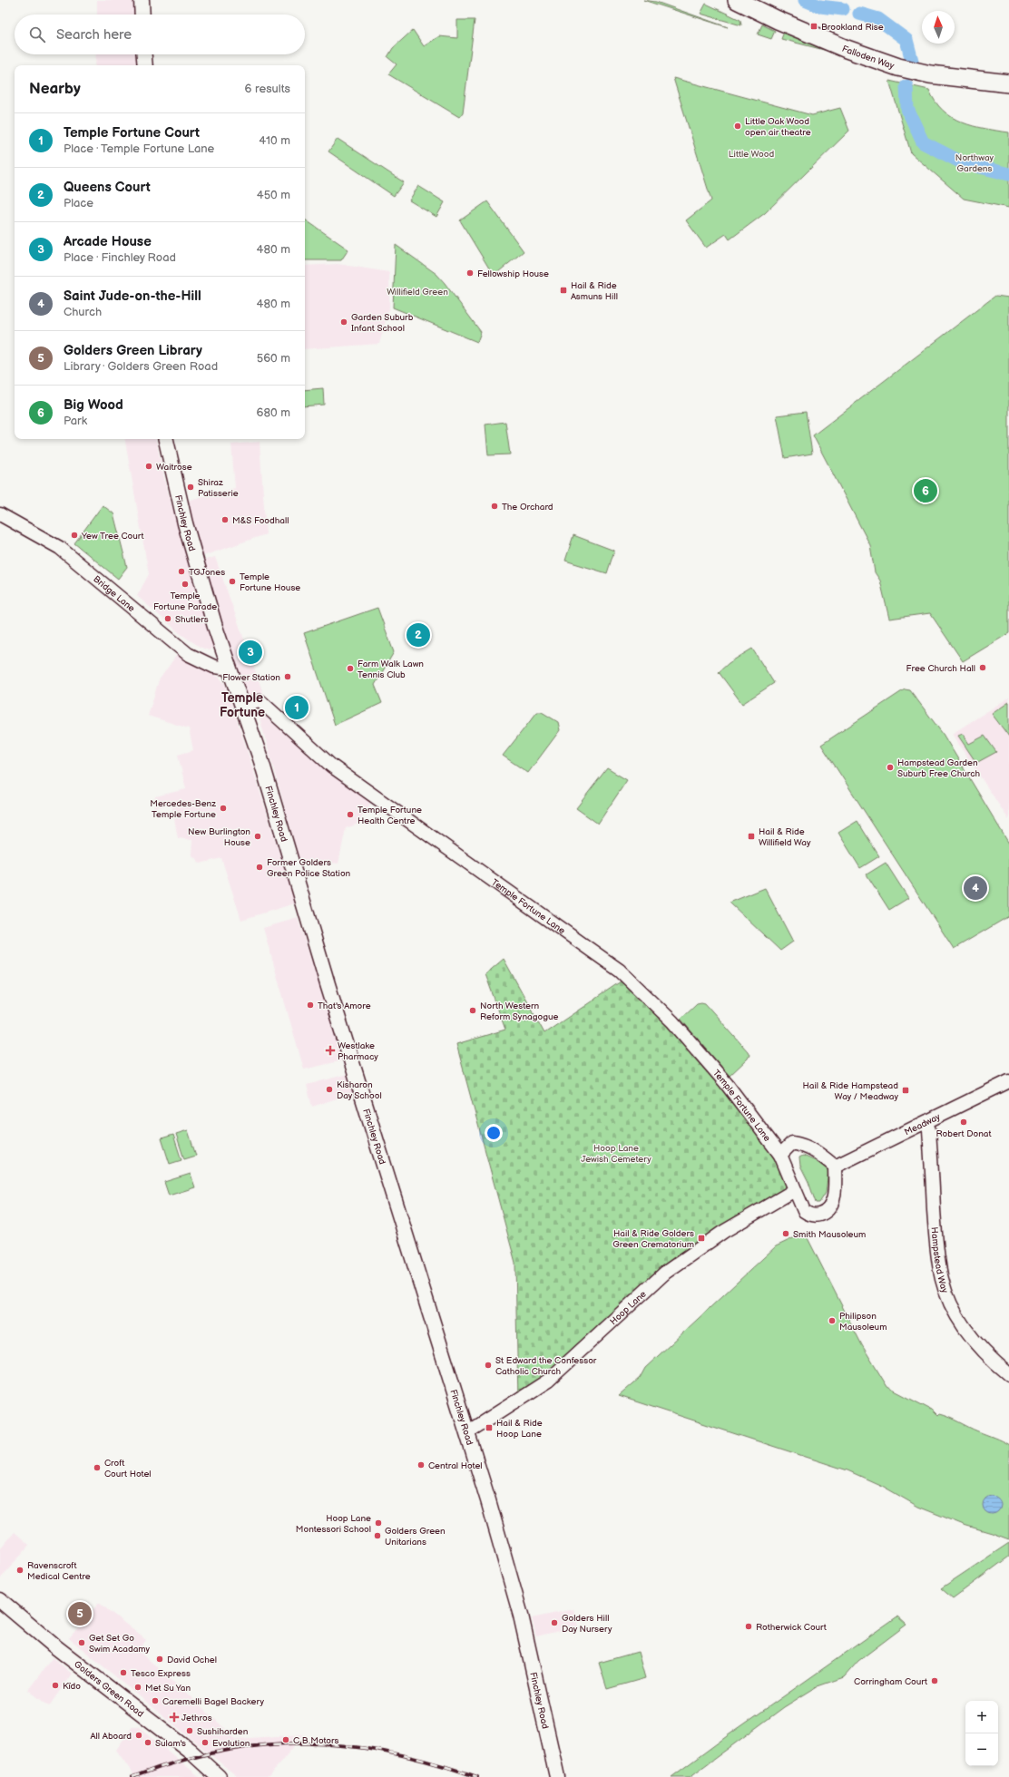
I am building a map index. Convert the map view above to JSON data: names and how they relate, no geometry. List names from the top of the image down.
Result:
{
  "streets": {
    "highway": ["Falloden Way"],
    "main road": ["Finchley Road", "Golders Green Road"],
    "street": [
      "Bridge Lane",
      "Temple Fortune Lane",
      "Meadway",
      "Hampstead Way",
      "Hoop Lane"
    ]
  },
  "crossings": [
    ["Finchley Road", "Bridge Lane"],
    ["Finchley Road", "Temple Fortune Lane"],
    ["Finchley Road", "Hoop Lane"],
    ["Meadway", "Hampstead Way"]
  ],
  "districts": ["Temple Fortune"],
  "parks": [
    "Little Wood",
    "Northway Gardens",
    "Willifield Green",
    "Hoop Lane Jewish Cemetery"
  ],
  "places": {
    "transit": [
      "Brookland Rise",
      "Hail & Ride Asmuns Hill",
      "Hail & Ride Willifield Way",
      "Hail & Ride Hampstead Way / Meadway",
      "Hail & Ride Golders Green Crematorium",
      "Hail & Ride Hoop Lane"
    ],
    "other": [
      "Little Oak Wood open air theatre",
      "Fellowship House",
      "Garden Suburb Infant School",
      "Waitrose",
      "Shiraz Patisserie",
      "The Orchard",
      "M&S Foodhall",
      "Yew Tree Court",
      "TGJones",
      "Temple Fortune House",
      "Temple Fortune Parade",
      "Shutlers",
      "Free Church Hall",
      "Farm Walk Lawn Tennis Club",
      "Flower Station",
      "Hampstead Garden Suburb Free Church",
      "Mercedes-Benz Temple Fortune",
      "Temple Fortune Health Centre",
      "New Burlington House",
      "Former Golders Green Police Station",
      "That's Amore",
      "North Western Reform Synagogue",
      "Kisharon Day School",
      "Robert Donat",
      "Smith Mausoleum",
      "Philipson Mausoleum",
      "St Edward the Confessor Catholic Church",
      "Central Hotel",
      "Croft Court Hotel",
      "Hoop Lane Montessori School",
      "Golders Green Unitarians",
      "Ravenscroft Medical Centre",
      "Golders Hill Day Nursery",
      "Rotherwick Court",
      "Get Set Go Swim Acadamy",
      "David Ochel",
      "Tesco Express",
      "Corringham Court",
      "Kïdo",
      "Met Su Yan",
      "Caremelli Bagel Backery",
      "Sushiharden",
      "All Aboard",
      "C B Motors",
      "Sulam's",
      "Evolution"
    ],
    "health": ["Westlake Pharmacy", "Jethros"]
  },
  "north": "top",
  "page": {
    "search": "Search here",
    "heading": ["Nearby", "6 results"],
    "list": [
      {
        "mark": "1",
        "name": "Temple Fortune Court",
        "note": "Place · Temple Fortune Lane",
        "value": "410 m"
      },
      {
        "mark": "2",
        "name": "Queens Court",
        "note": "Place",
        "value": "450 m"
      },
      {
        "mark": "3",
        "name": "Arcade House",
        "note": "Place · Finchley Road",
        "value": "480 m"
      },
      {
        "mark": "4",
        "name": "Saint Jude-on-the-Hill",
        "note": "Church",
        "value": "480 m"
      },
      {
        "mark": "5",
        "name": "Golders Green Library",
        "note": "Library · Golders Green Road",
        "value": "560 m"
      },
      {
        "mark": "6",
        "name": "Big Wood",
        "note": "Park",
        "value": "680 m"
      }
    ],
    "pins": [
      "6",
      "2",
      "3",
      "1",
      "4",
      "5"
    ],
    "map_buttons": ["+", "−"]
  }
}
